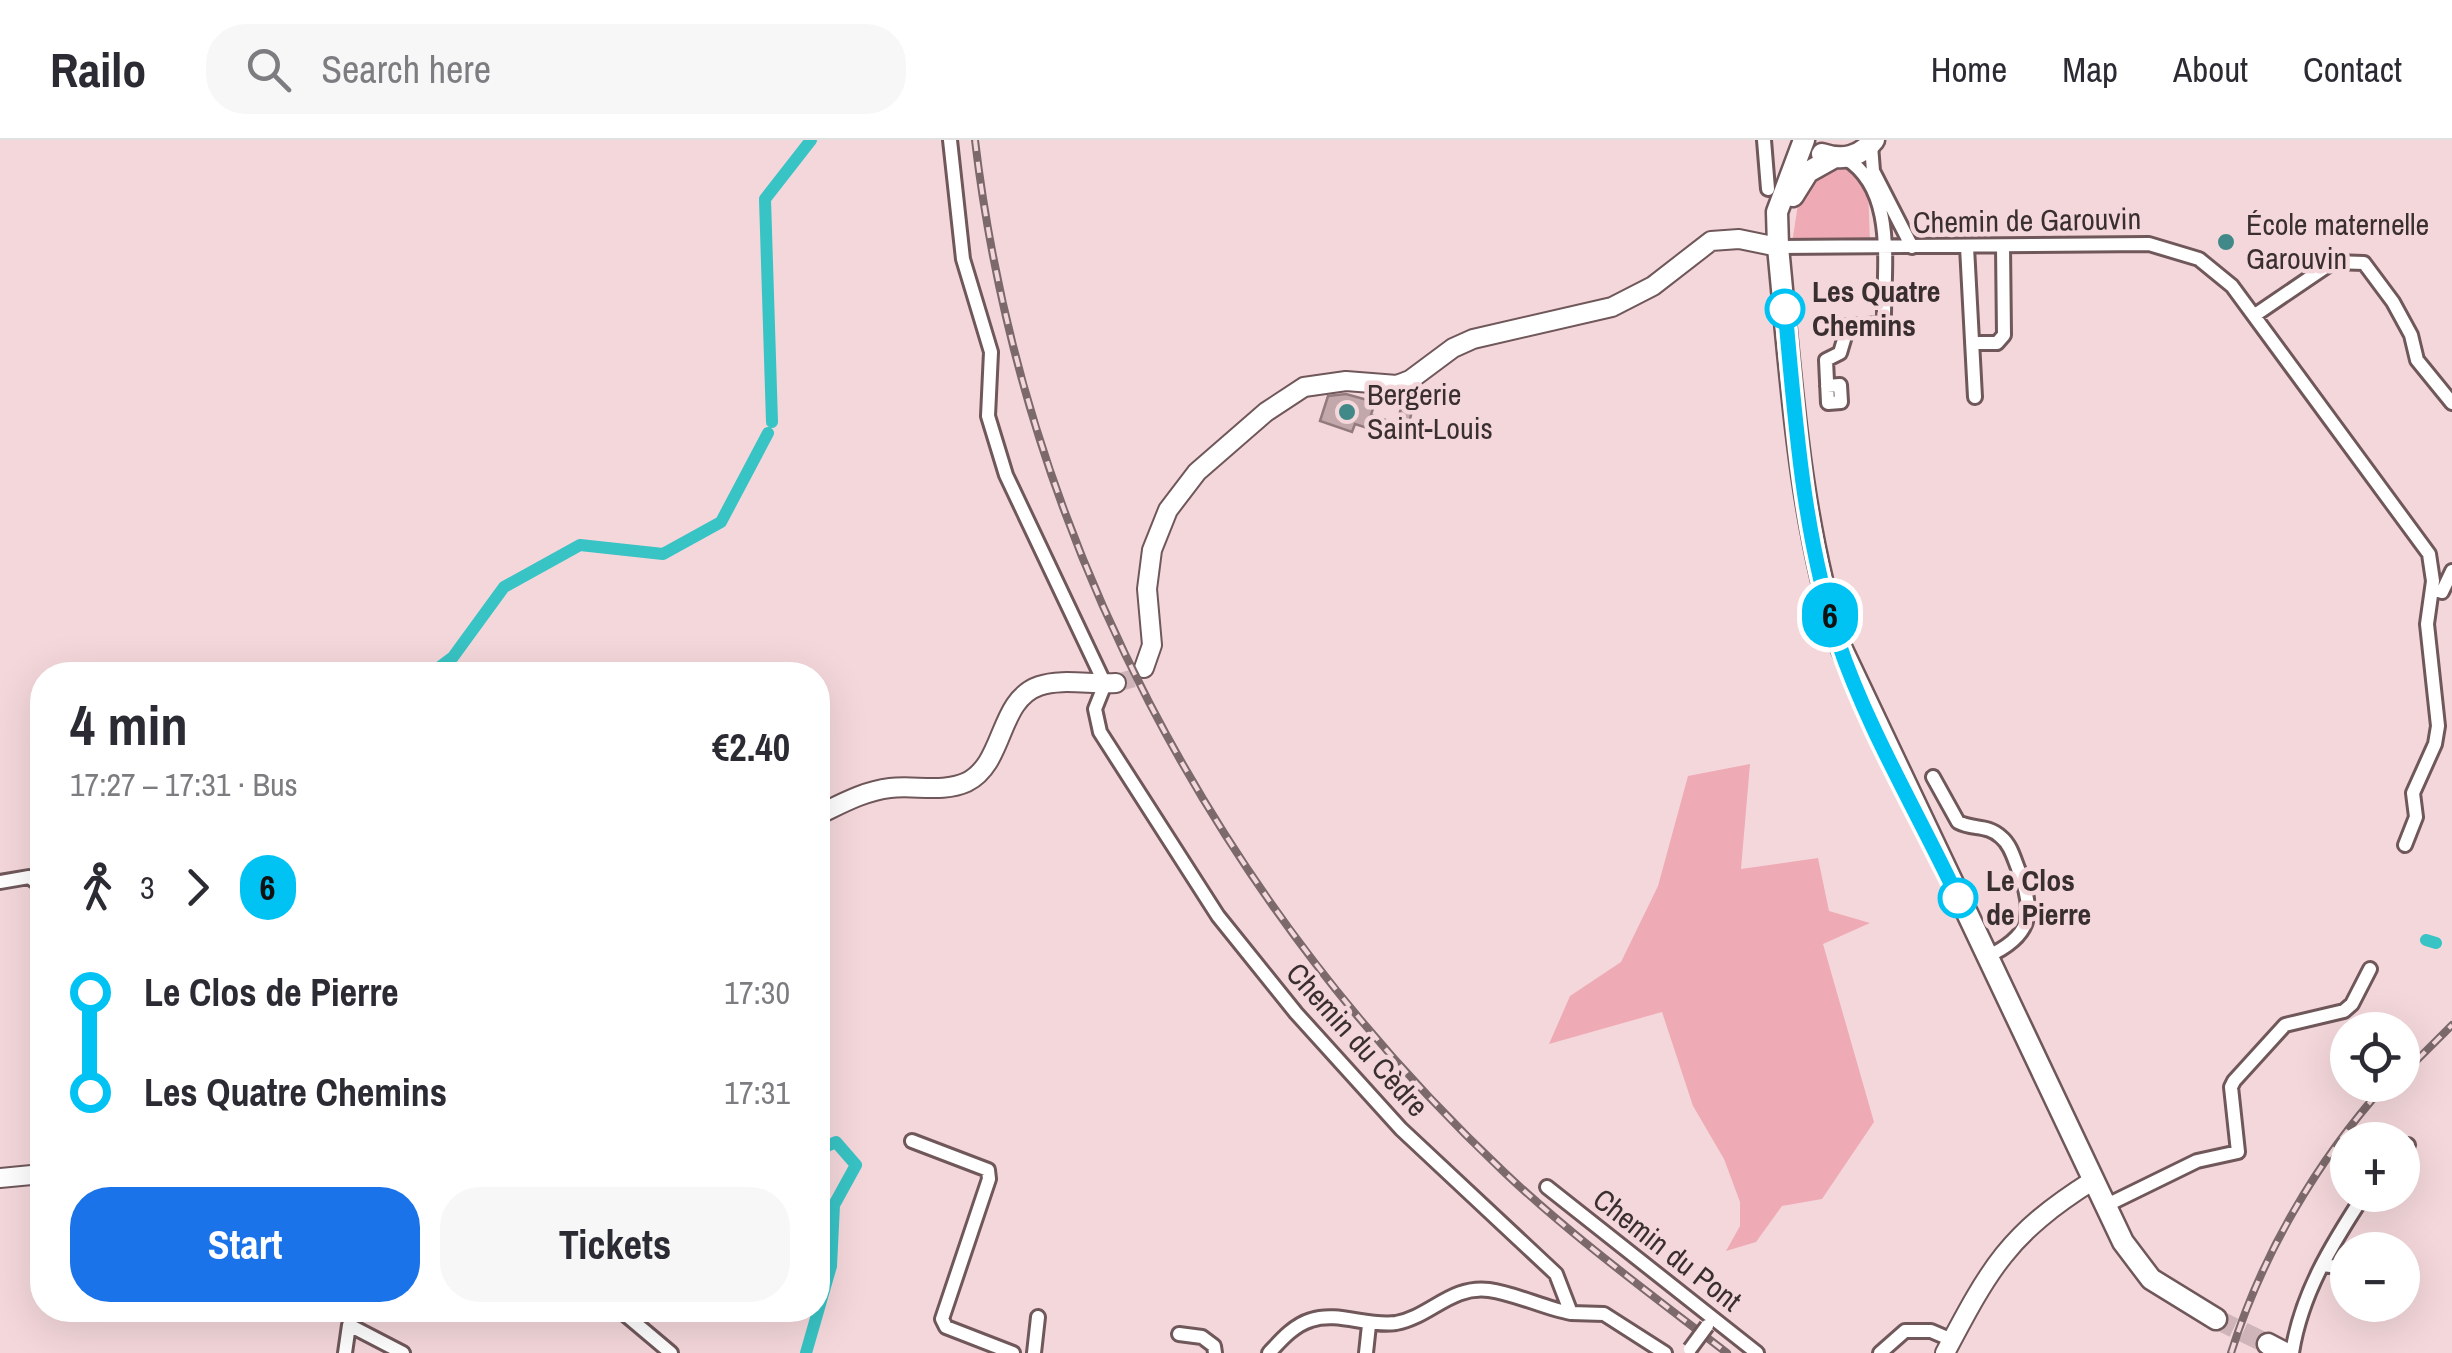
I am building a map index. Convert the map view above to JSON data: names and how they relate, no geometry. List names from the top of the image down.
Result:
{
  "streets": {
    "street": ["Chemin de Garouvin", "Chemin du Cèdre", "Chemin du Pont"]
  },
  "places": [
    "École maternelle Garouvin",
    "Les Quatre Chemins",
    "Bergerie Saint-Louis",
    "Le Clos de Pierre"
  ],
  "lines": ["bus line 6"],
  "page": {
    "header": "Railo",
    "search": "Search here",
    "nav": [
      "Home",
      "Map",
      "About",
      "Contact"
    ],
    "on_map": "6",
    "heading": ["4 min", "17:27 – 17:31 · Bus", "€2.40"],
    "legs": ["3", "6"],
    "list": [
      {
        "name": "Le Clos de Pierre",
        "value": "17:30"
      },
      {
        "name": "Les Quatre Chemins",
        "value": "17:31"
      }
    ],
    "map_buttons": ["+", "−"],
    "buttons": ["Start", "Tickets"]
  }
}
